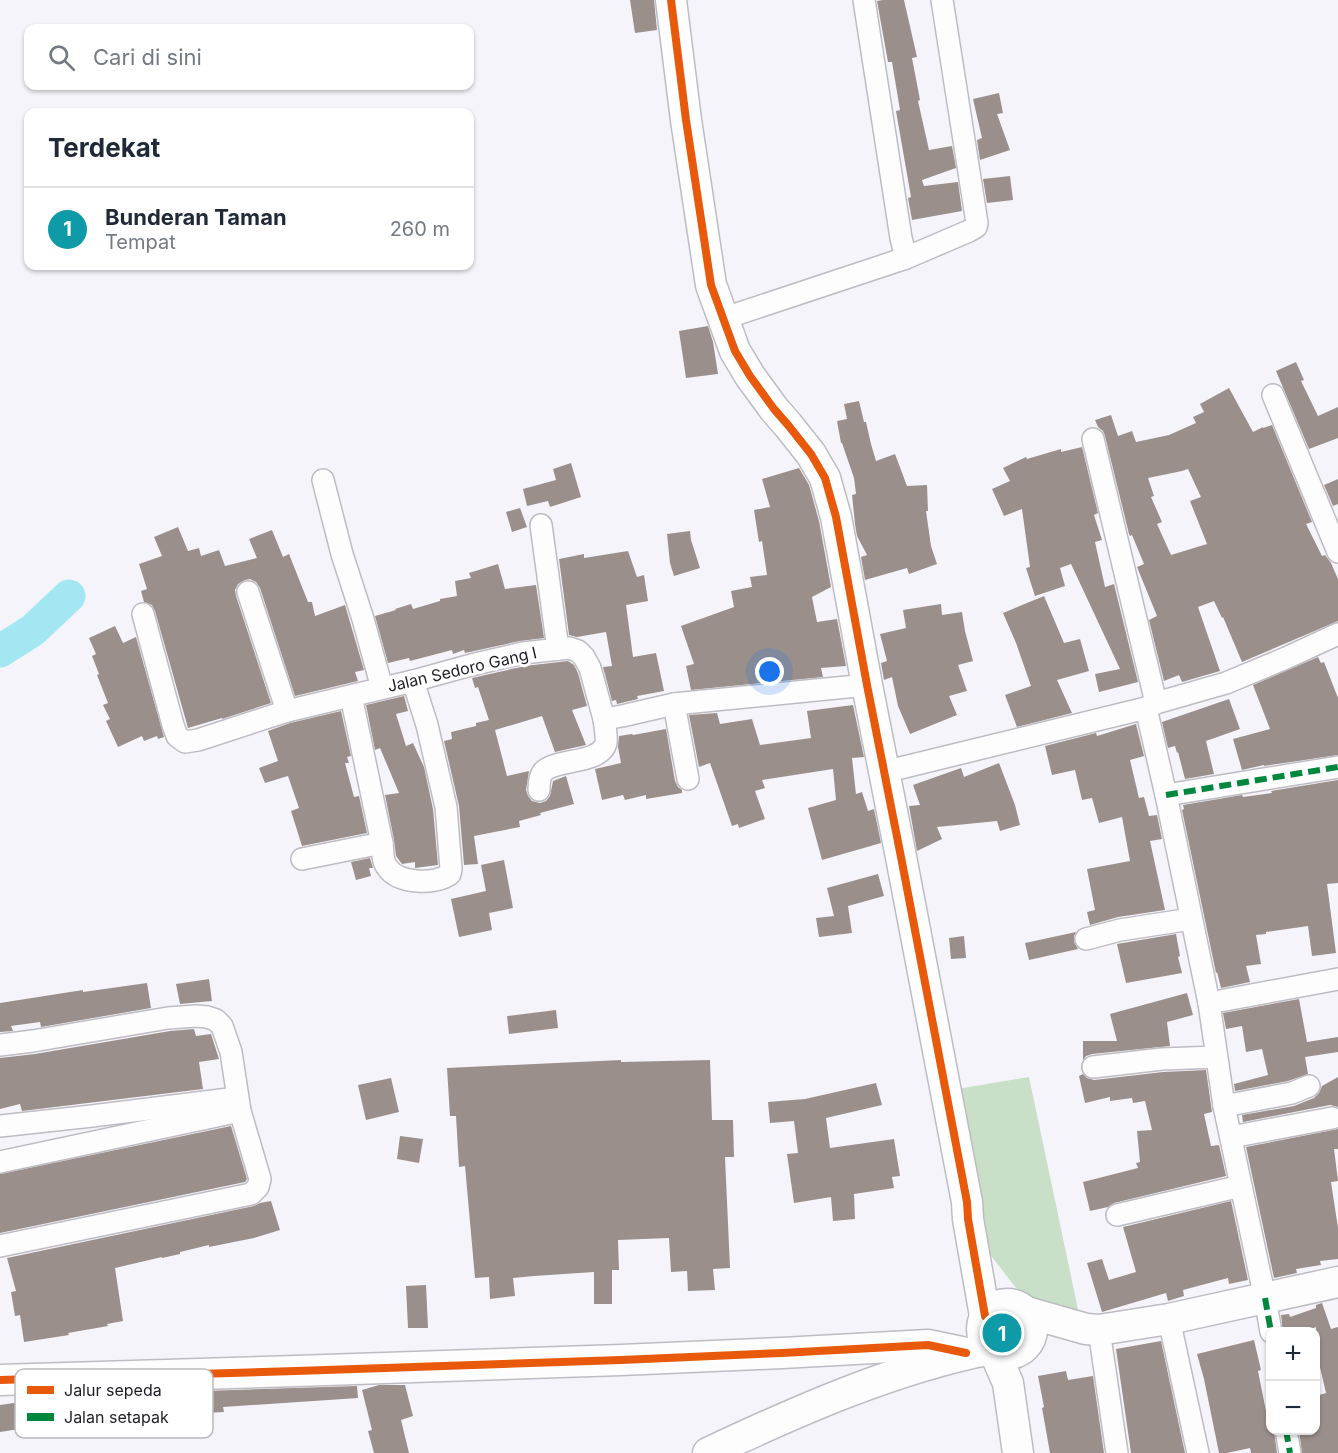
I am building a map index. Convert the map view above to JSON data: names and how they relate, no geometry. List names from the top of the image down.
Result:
{
  "streets": {
    "street": ["Jalan Sedoro Gang I"]
  },
  "legend": ["Jalur sepeda", "Jalan setapak"],
  "page": {
    "search": "Cari di sini",
    "heading": "Terdekat",
    "list": [
      {
        "mark": "1",
        "name": "Bunderan Taman",
        "note": "Tempat",
        "value": "260 m"
      }
    ],
    "pins": "1",
    "map_buttons": ["+", "−"]
  }
}
